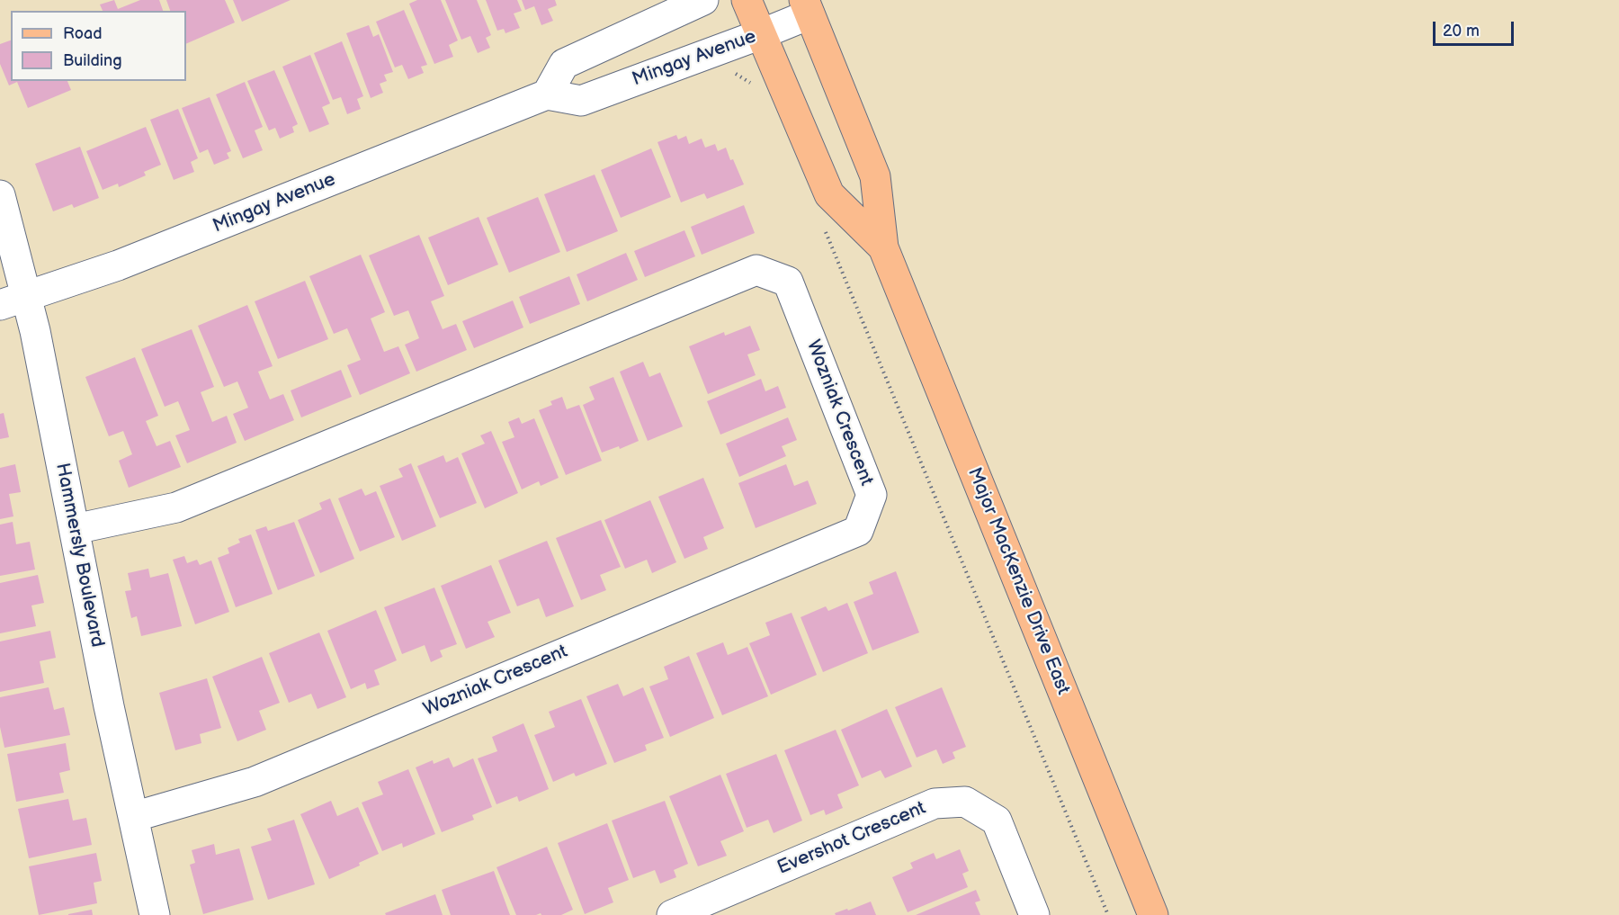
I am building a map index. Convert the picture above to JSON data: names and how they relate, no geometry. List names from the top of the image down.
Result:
{
  "streets": {
    "main road": ["Major MacKenzie Drive East"],
    "street": [
      "Mingay Avenue",
      "Wozniak Crescent",
      "Hammersly Boulevard",
      "Evershot Crescent"
    ]
  },
  "crossings": [
    ["Mingay Avenue", "Hammersly Boulevard"],
    ["Mingay Avenue", "Major MacKenzie Drive East"],
    ["Wozniak Crescent", "Hammersly Boulevard"]
  ],
  "legend": ["Road", "Building"],
  "scale_bar": "20 m"
}
